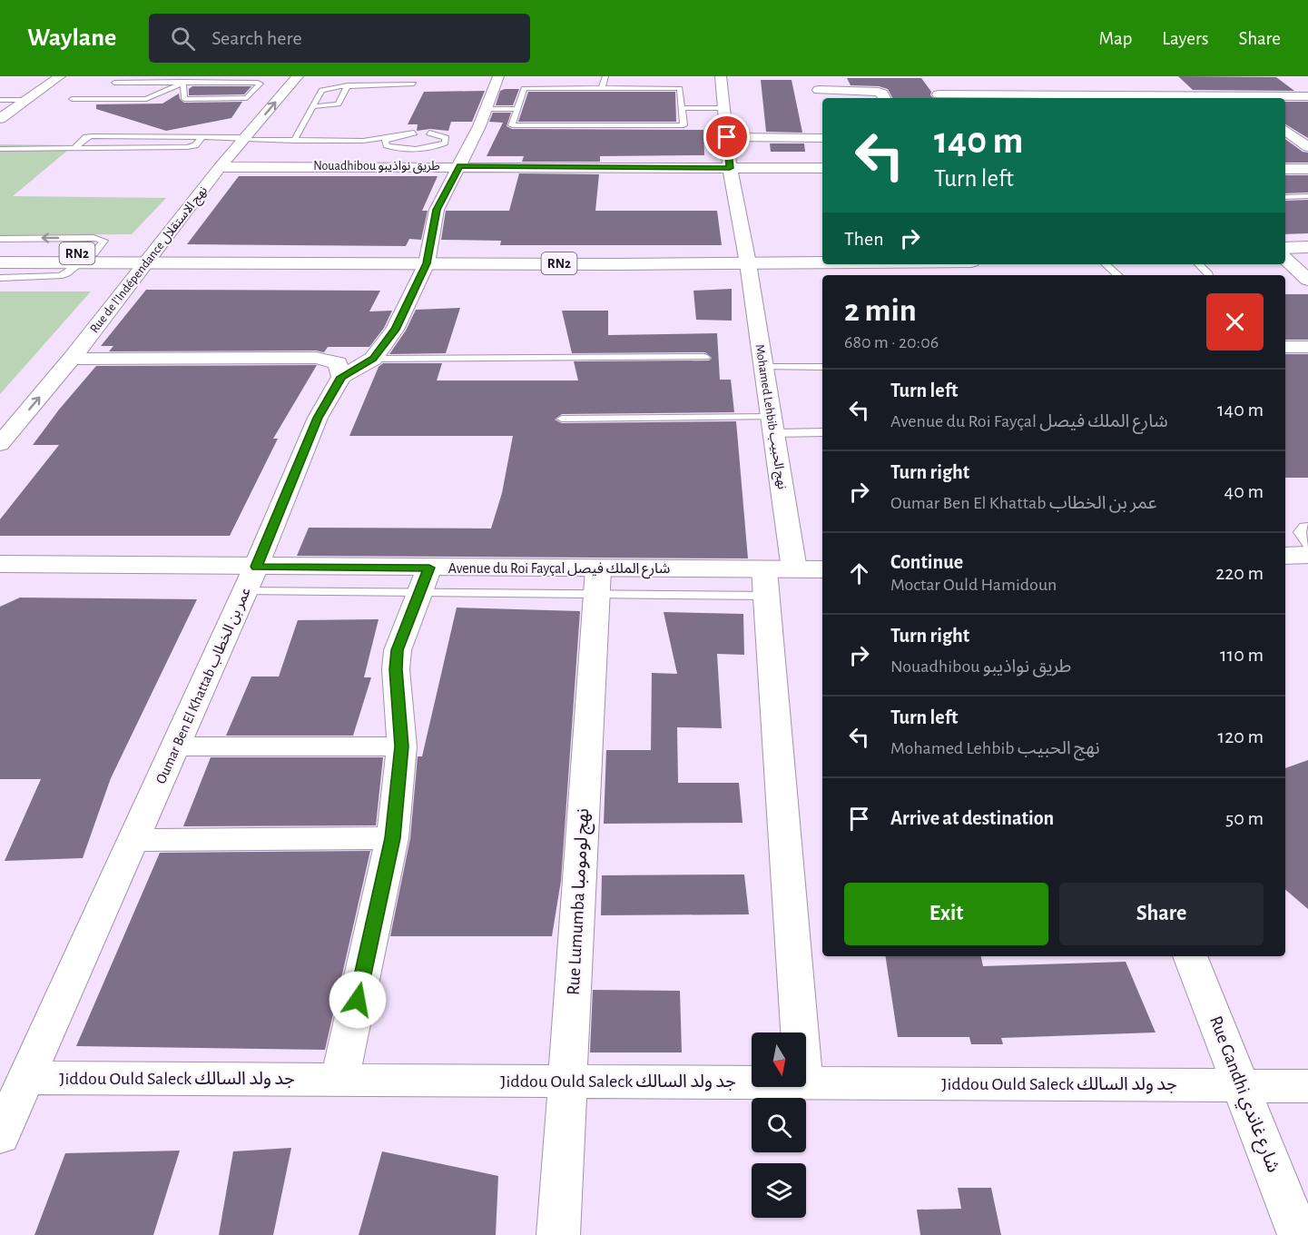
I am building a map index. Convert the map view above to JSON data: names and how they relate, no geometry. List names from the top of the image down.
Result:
{
  "streets": {
    "main road": ["RN2", "Avenue du Roi Fayçal شارع الملك فيصل"],
    "street": [
      "Nouadhibou طريق نواذيبو",
      "Rue de l'Indépendance نهج الاستقلال",
      "Mohamed Lehbib نهج الحبيب",
      "Oumar Ben El Khattab عمر بن الخطاب",
      "Rue Lumumba نهج لومومبا",
      "Jiddou Ould Saleck جد ولد السالك",
      "Rue Gandhi شارع غاندي"
    ]
  },
  "crossings": [
    ["Nouadhibou طريق نواذيبو", "Rue de l'Indépendance نهج الاستقلال"],
    ["Nouadhibou طريق نواذيبو", "Mohamed Lehbib نهج الحبيب"],
    ["RN2", "Rue de l'Indépendance نهج الاستقلال"],
    ["RN2", "Mohamed Lehbib نهج الحبيب"],
    ["Mohamed Lehbib نهج الحبيب", "Avenue du Roi Fayçal شارع الملك فيصل"],
    ["Avenue du Roi Fayçal شارع الملك فيصل", "Oumar Ben El Khattab عمر بن الخطاب"],
    ["Avenue du Roi Fayçal شارع الملك فيصل", "Rue Lumumba نهج لومومبا"],
    ["Oumar Ben El Khattab عمر بن الخطاب", "Jiddou Ould Saleck جد ولد السالك"],
    ["Rue Lumumba نهج لومومبا", "Jiddou Ould Saleck جد ولد السالك"],
    ["Jiddou Ould Saleck جد ولد السالك", "Rue Gandhi شارع غاندي"]
  ],
  "north": "bottom",
  "page": {
    "header": "Waylane",
    "search": "Search here",
    "nav": ["Map", "Layers", "Share"],
    "turn": ["140 m", "Turn left"],
    "then": "Then",
    "heading": ["2 min", "680 m · 20:06"],
    "list": [
      {
        "name": "Turn left",
        "note": "Avenue du Roi Fayçal شارع الملك فيصل",
        "value": "140 m"
      },
      {
        "name": "Turn right",
        "note": "Oumar Ben El Khattab عمر بن الخطاب",
        "value": "40 m"
      },
      {
        "name": "Continue",
        "note": "Moctar Ould Hamidoun",
        "value": "220 m"
      },
      {
        "name": "Turn right",
        "note": "Nouadhibou طريق نواذيبو",
        "value": "110 m"
      },
      {
        "name": "Turn left",
        "note": "Mohamed Lehbib نهج الحبيب",
        "value": "120 m"
      },
      {
        "name": "Arrive at destination",
        "value": "50 m"
      }
    ],
    "buttons": ["Exit", "Share"]
  }
}
